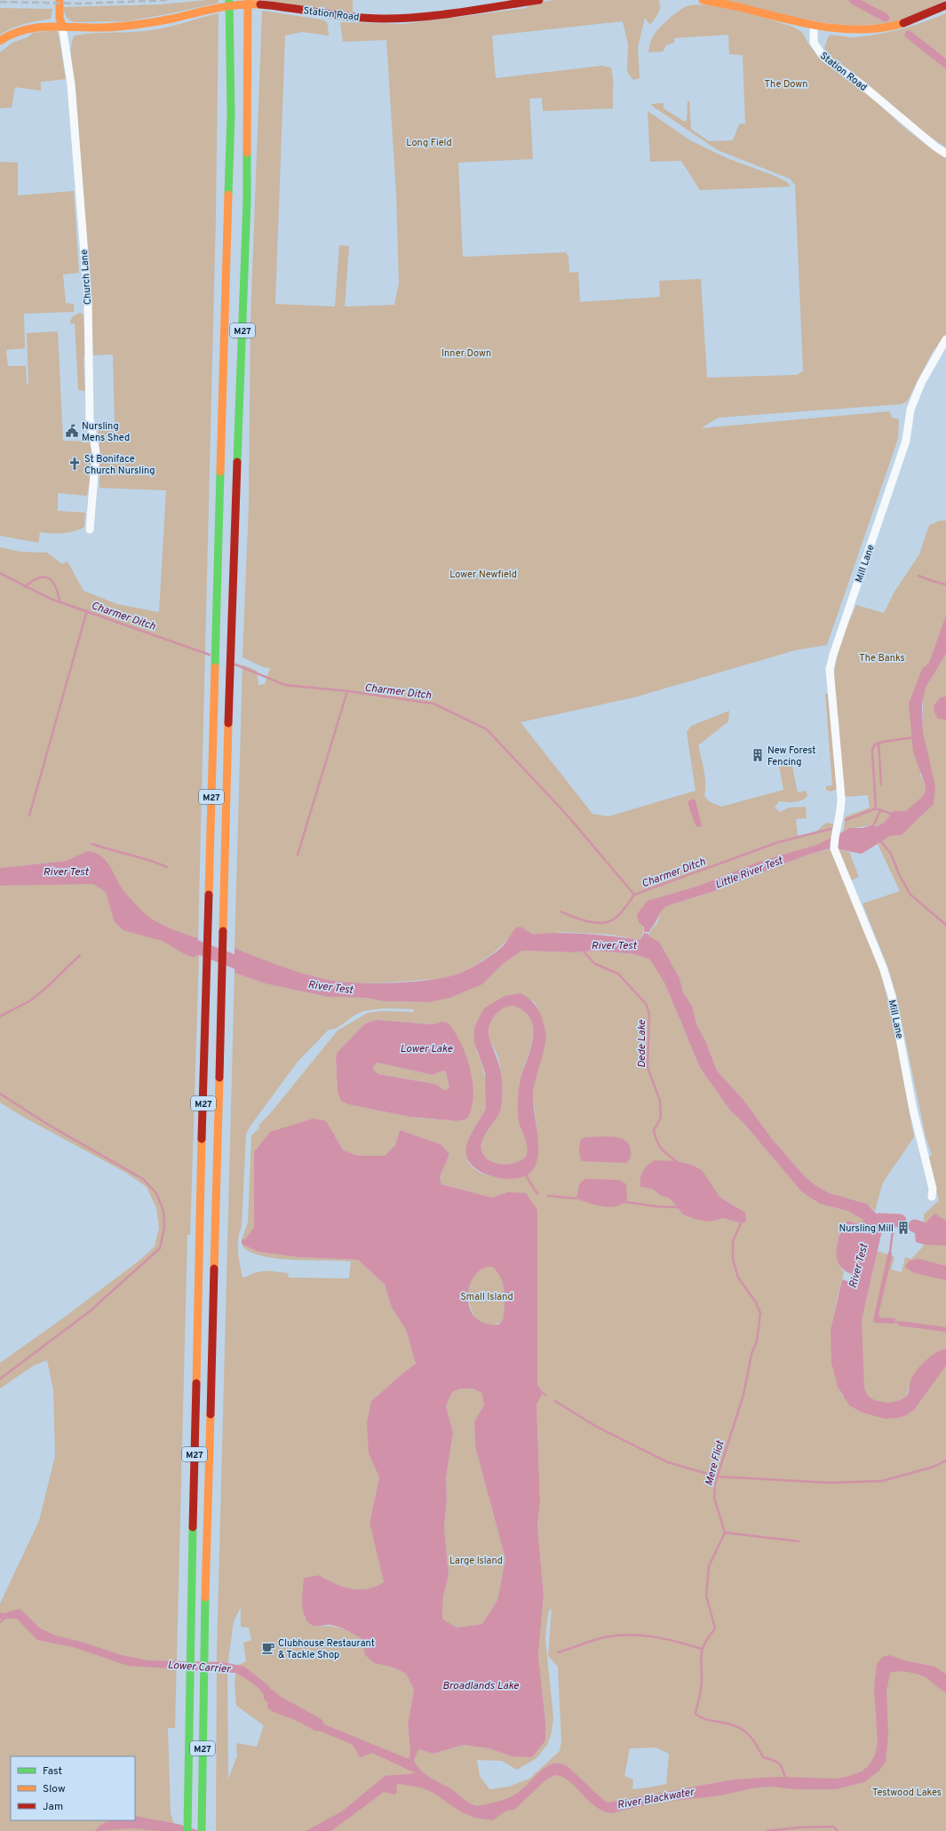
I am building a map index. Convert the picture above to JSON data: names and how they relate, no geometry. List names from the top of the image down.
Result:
{
  "streets": {
    "main road": ["Station Road", "M27"],
    "street": ["Church Lane", "Mill Lane"]
  },
  "crossings": [
    ["Station Road", "Church Lane"]
  ],
  "water": [
    "Charmer Ditch",
    "River Test",
    "Little River Test",
    "Dede Lake",
    "Lower Lake",
    "Mere Fliot",
    "Lower Carrier",
    "Broadlands Lake",
    "River Blackwater"
  ],
  "parks": [
    "The Down",
    "Long Field",
    "Inner Down",
    "Lower Newfield",
    "The Banks",
    "Small Island",
    "Large Island",
    "Testwood Lakes"
  ],
  "places": {
    "public building": ["Nursling Mens Shed"],
    "church": ["St Boniface Church Nursling"],
    "building": ["New Forest Fencing", "Nursling Mill"],
    "cafe": ["Clubhouse Restaurant & Tackle Shop"]
  },
  "legend": ["Fast", "Slow", "Jam"]
}
